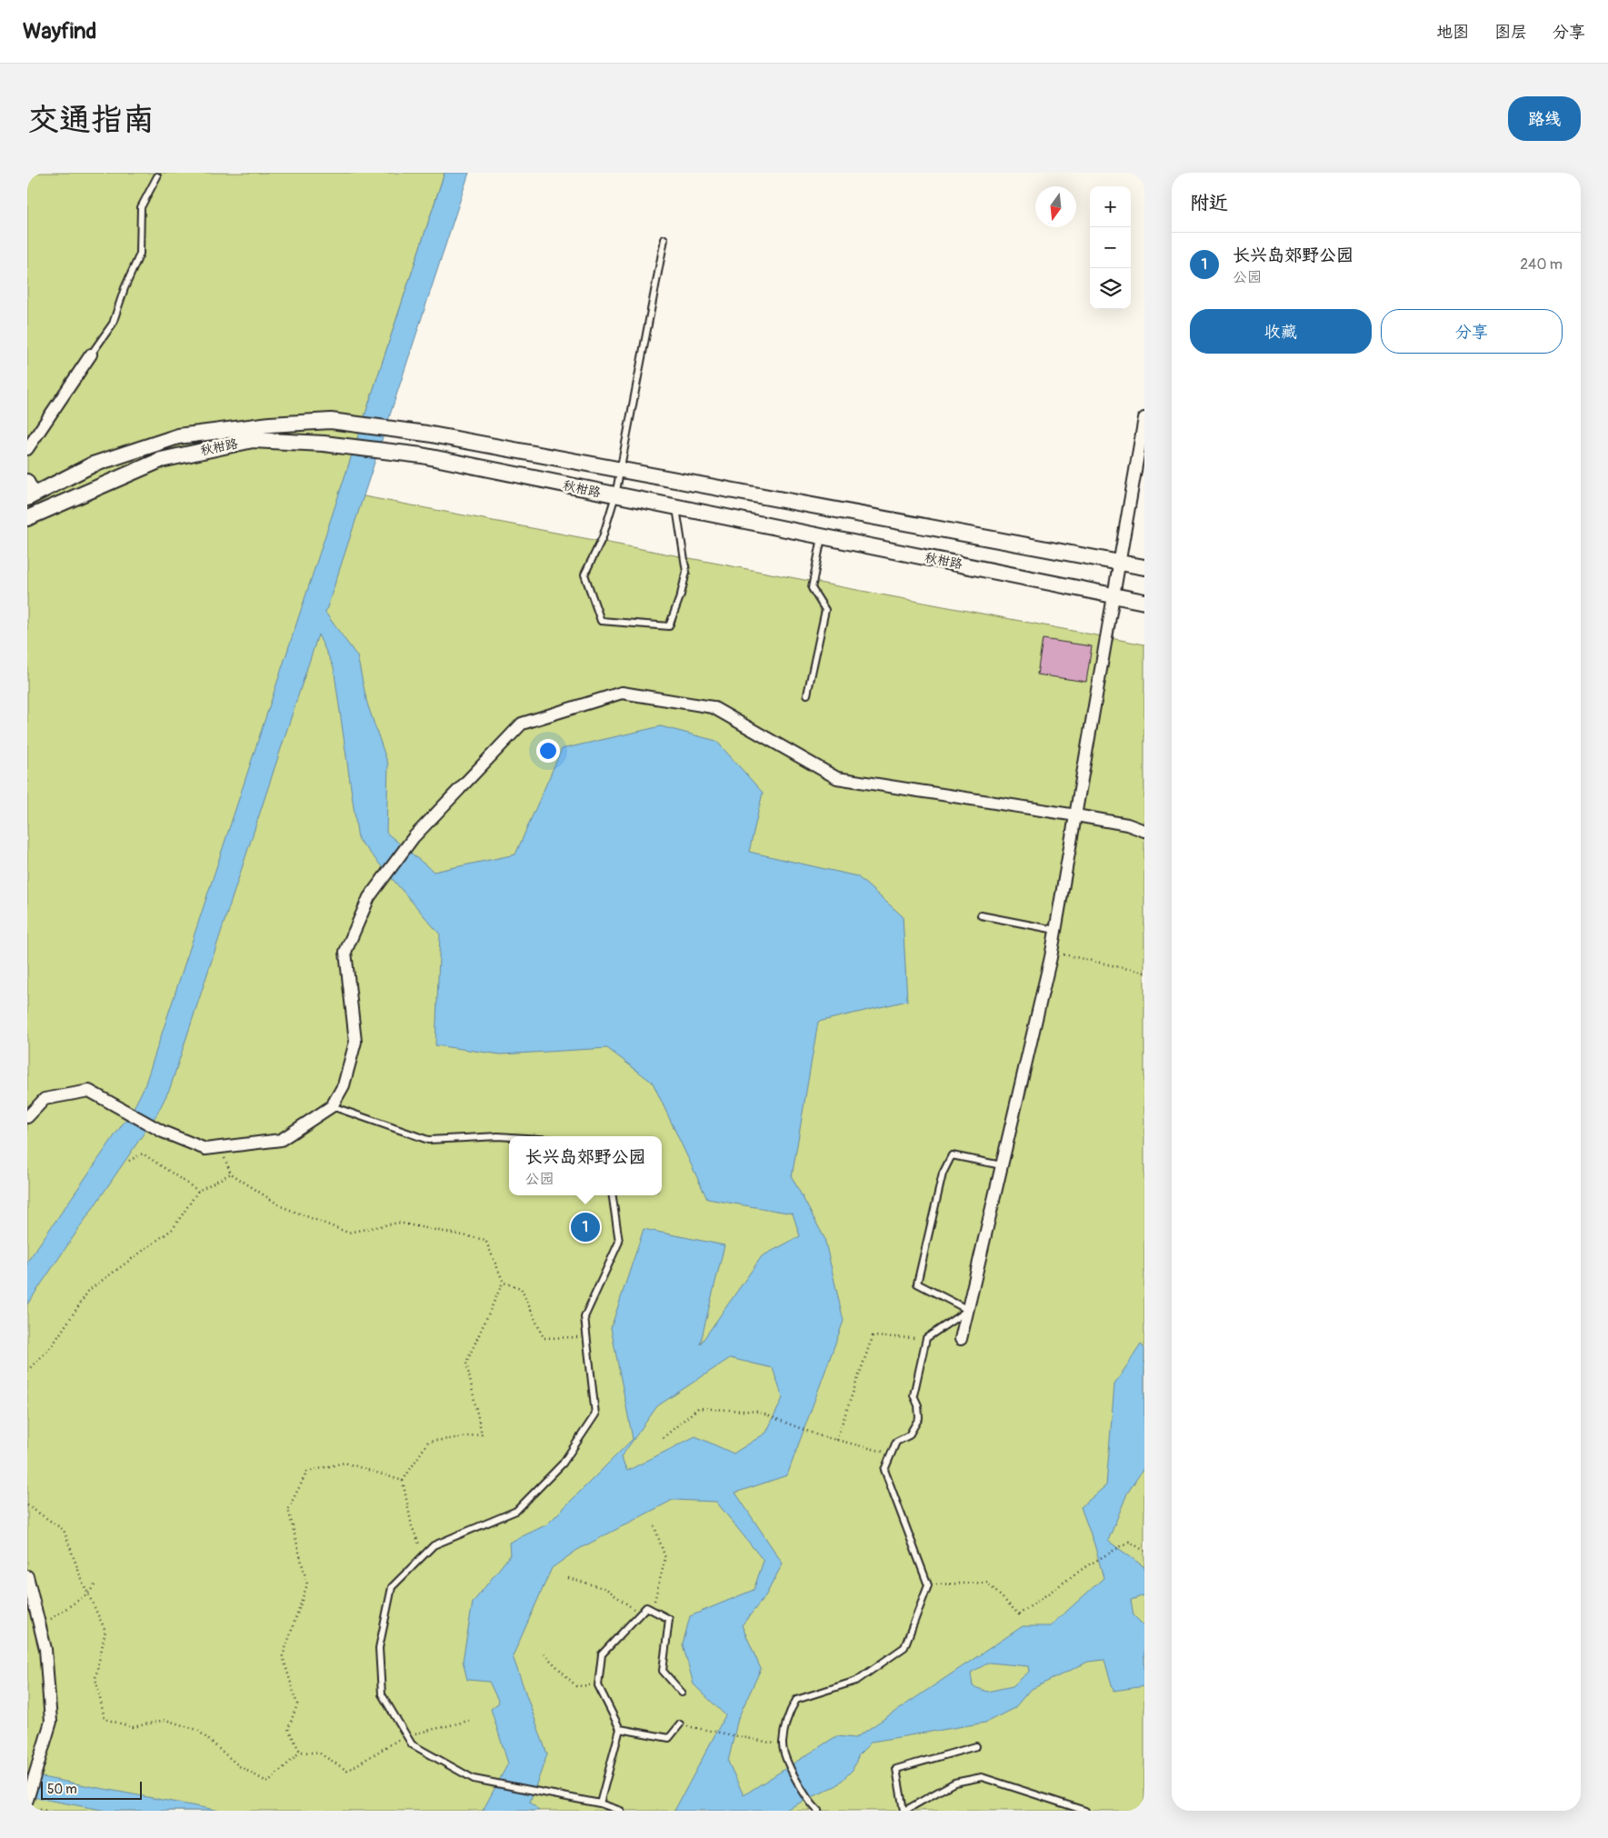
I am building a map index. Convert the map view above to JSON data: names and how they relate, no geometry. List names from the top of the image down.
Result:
{
  "streets": {
    "street": ["秋柑路"]
  },
  "scale_bar": "50 m",
  "north": "bottom",
  "page": {
    "header": "Wayfind",
    "nav": ["地图", "图层", "分享"],
    "buttons": [
      "路线",
      ["收藏", "分享"]
    ],
    "title": "交通指南",
    "heading": "附近",
    "map_buttons": ["+", "−"],
    "list": [
      {
        "mark": "1",
        "name": "长兴岛郊野公园",
        "note": "公园",
        "value": "240 m"
      }
    ],
    "popup": ["长兴岛郊野公园", "公园"],
    "pins": "1",
    "scale": "50 m"
  }
}
